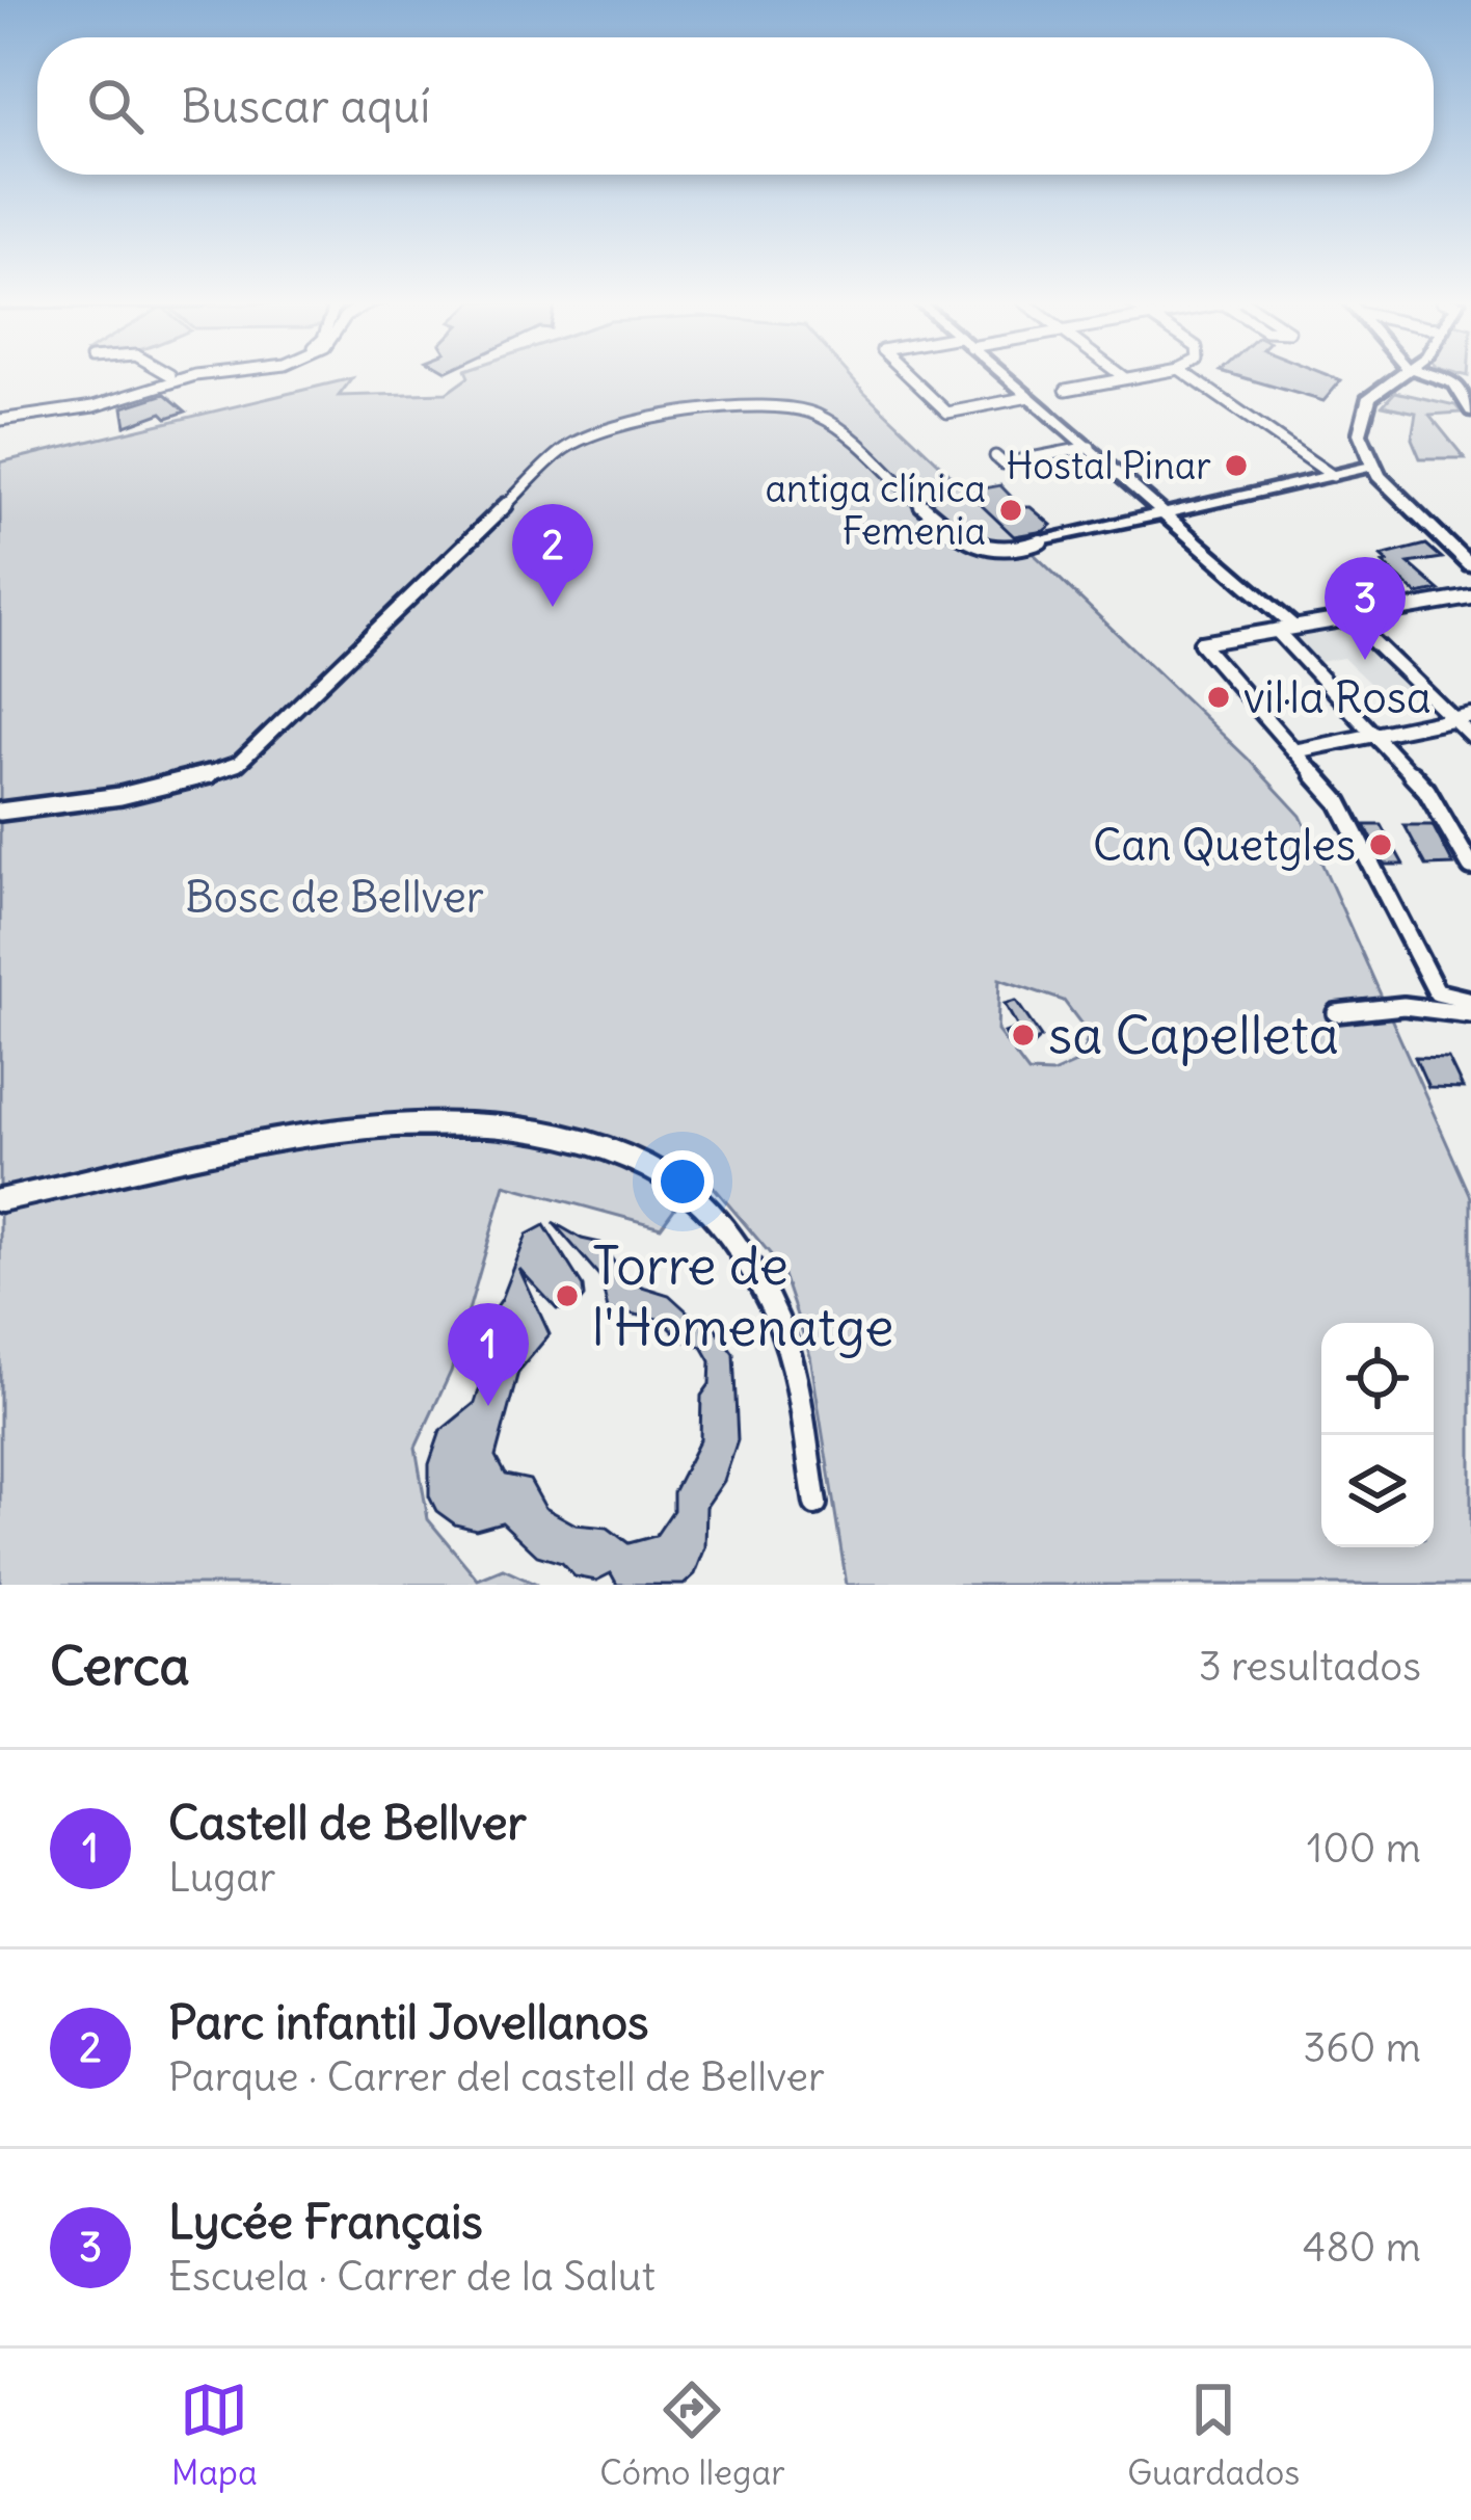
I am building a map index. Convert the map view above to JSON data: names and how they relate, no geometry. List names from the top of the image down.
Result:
{
  "parks": ["Bosc de Bellver"],
  "places": [
    "Hostal Pinar",
    "antiga clínica Femenia",
    "vil·la Rosa",
    "Can Quetgles",
    "sa Capelleta",
    "Torre de l'Homenatge"
  ],
  "page": {
    "search": "Buscar aquí",
    "pins": ["2", "3", "1"],
    "heading": ["Cerca", "3 resultados"],
    "list": [
      {
        "mark": "1",
        "name": "Castell de Bellver",
        "note": "Lugar",
        "value": "100 m"
      },
      {
        "mark": "2",
        "name": "Parc infantil Jovellanos",
        "note": "Parque · Carrer del castell de Bellver",
        "value": "360 m"
      },
      {
        "mark": "3",
        "name": "Lycée Français",
        "note": "Escuela · Carrer de la Salut",
        "value": "480 m"
      }
    ],
    "nav": ["Mapa", "Cómo llegar", "Guardados"]
  }
}
